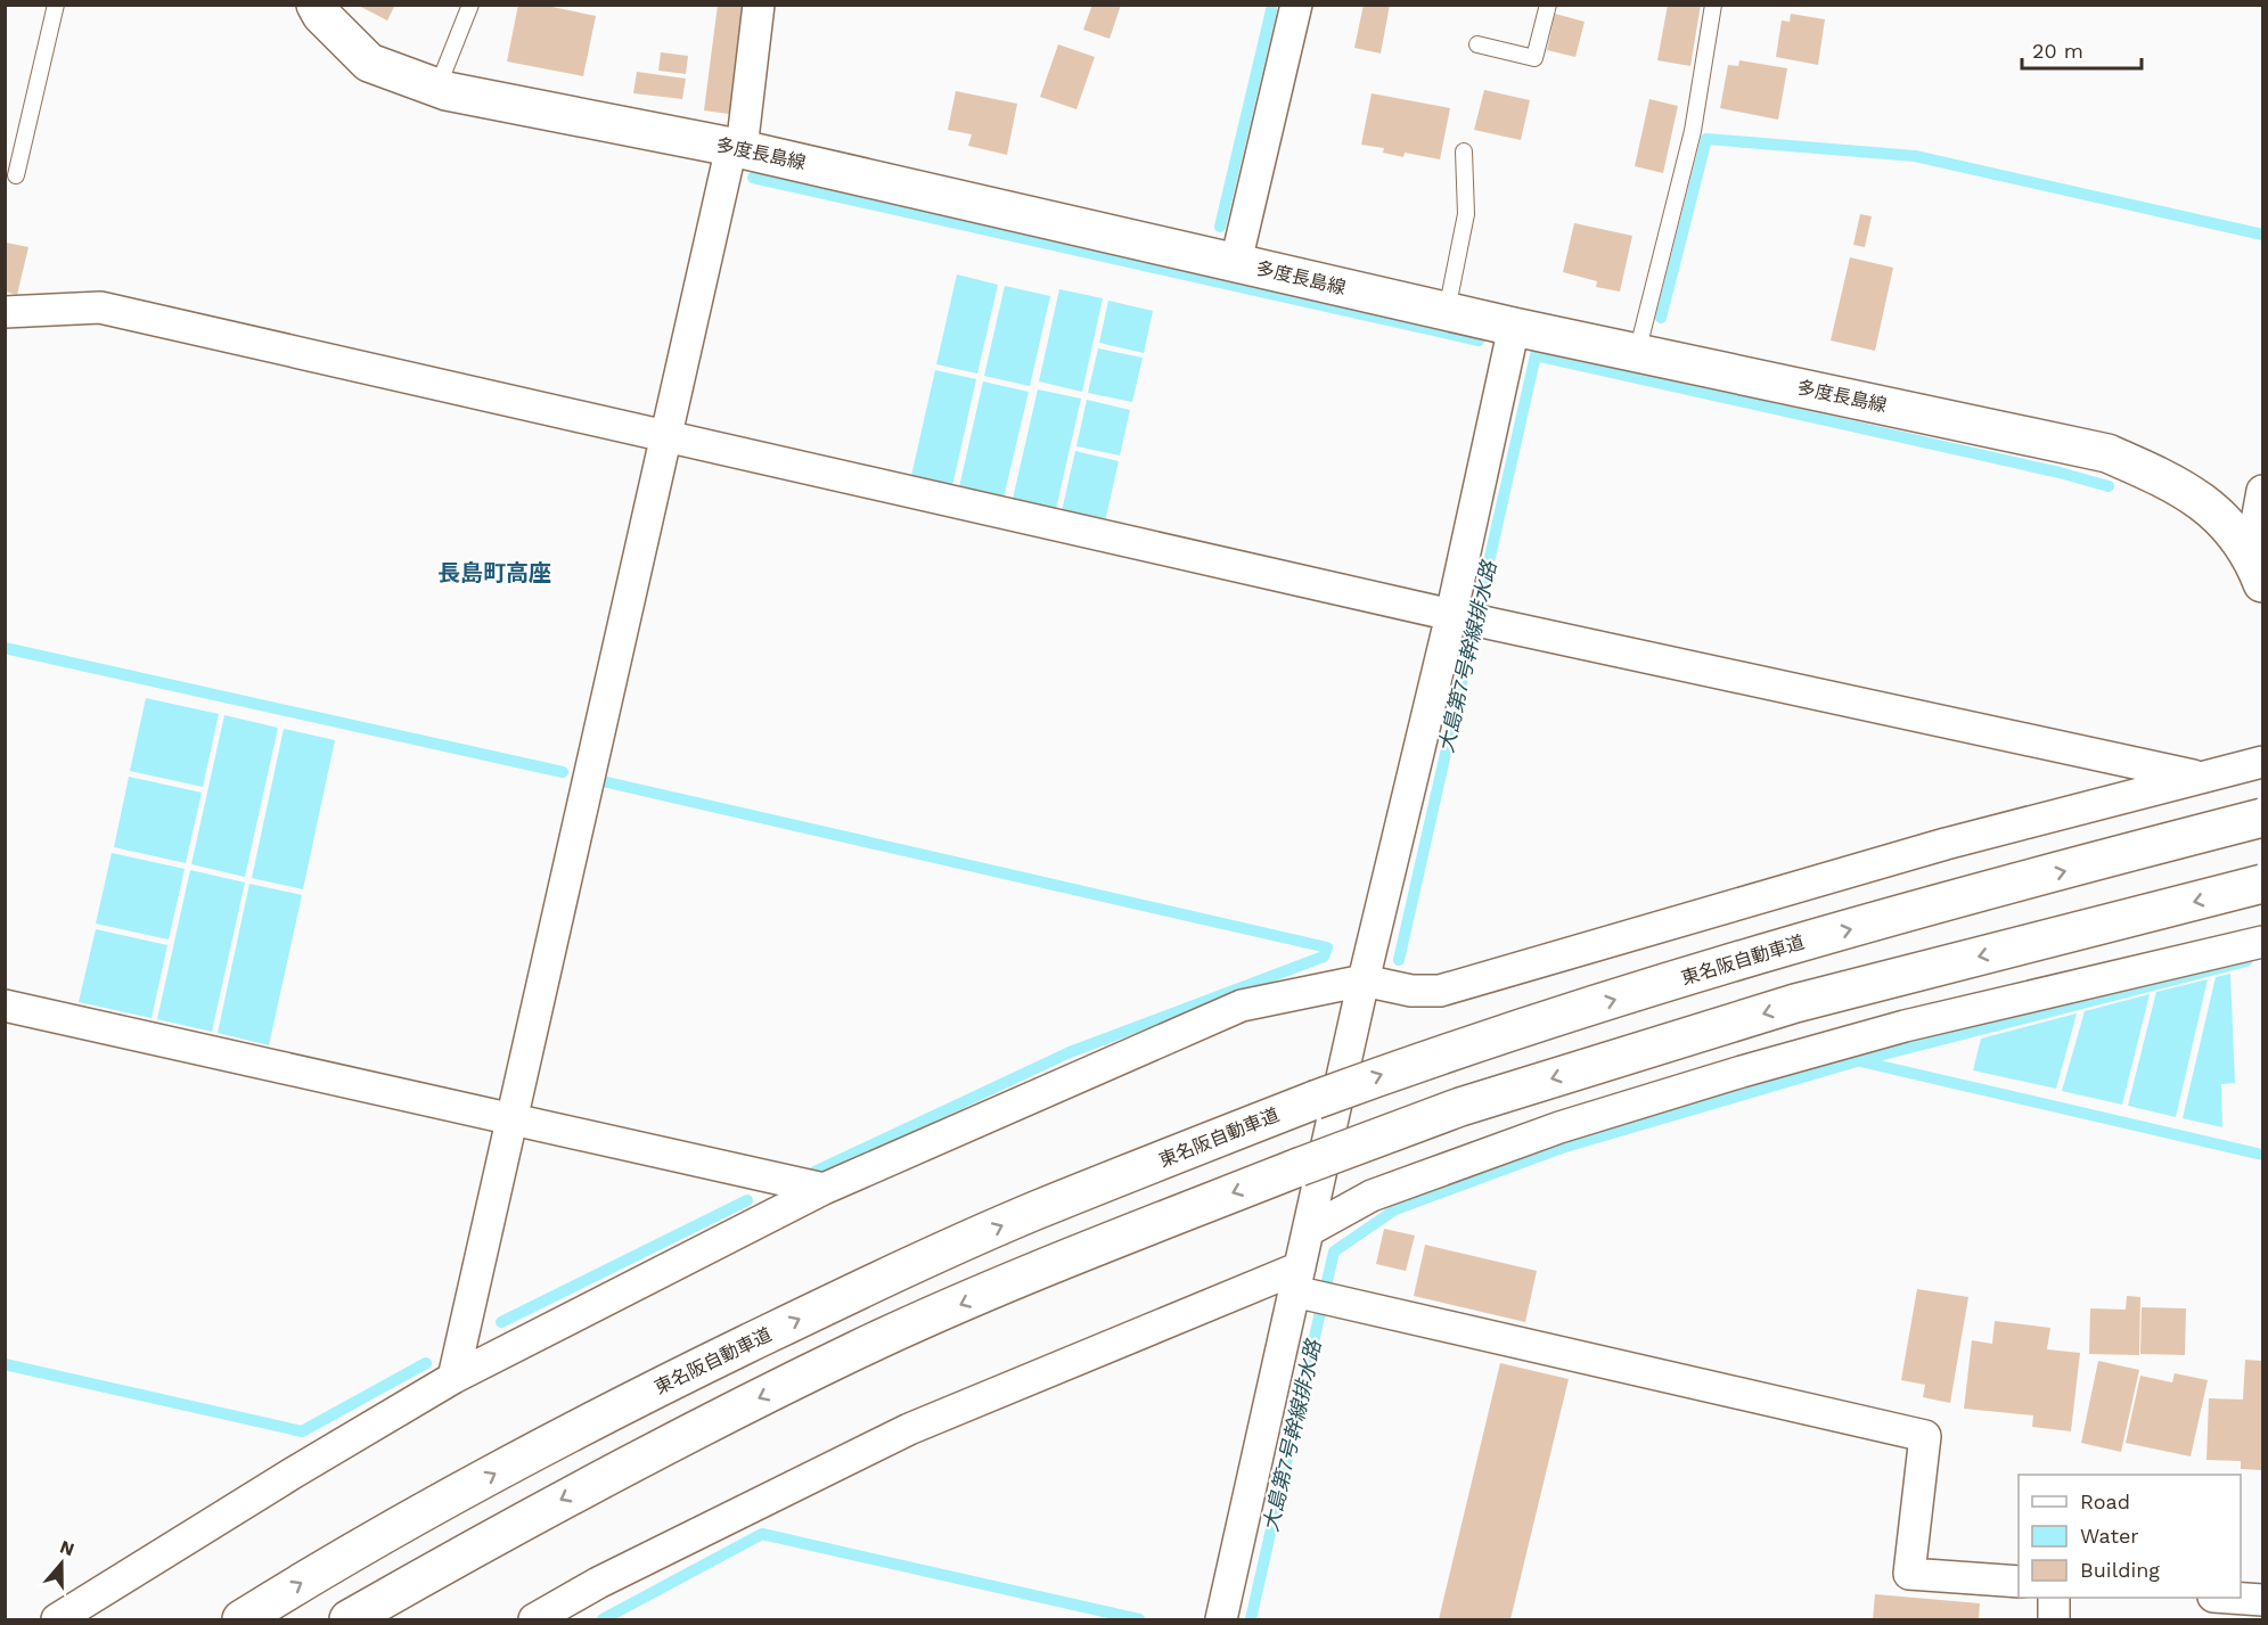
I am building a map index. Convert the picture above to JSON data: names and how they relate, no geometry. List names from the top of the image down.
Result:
{
  "streets": {
    "main road": ["多度長島線", "東名阪自動車道"]
  },
  "districts": ["長島町高座"],
  "water": ["大島第7号幹線排水路"],
  "legend": ["Road", "Water", "Building"],
  "scale_bar": "20 m",
  "north": "top"
}
